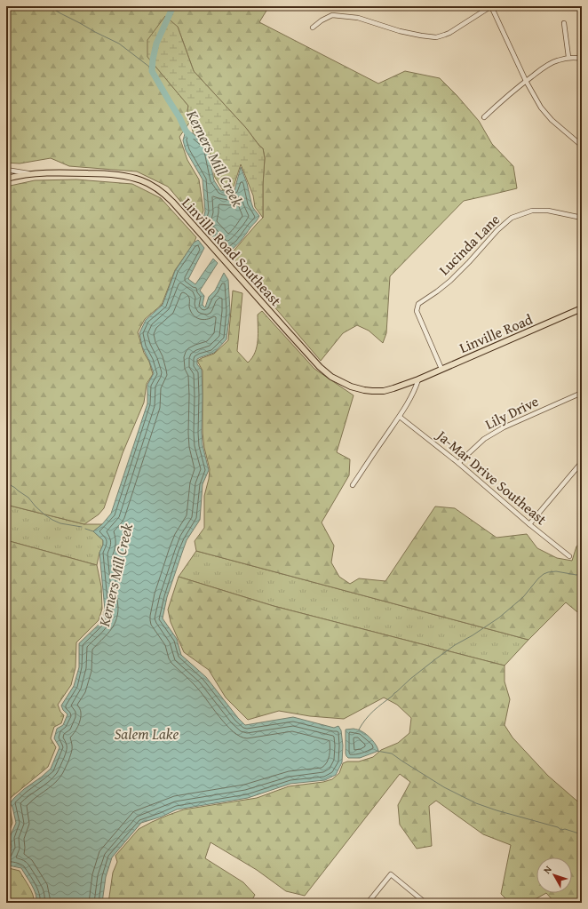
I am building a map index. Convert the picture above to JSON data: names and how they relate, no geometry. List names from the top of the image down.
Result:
{
  "streets": {
    "main road": ["Linville Road Southeast", "Linville Road"],
    "street": ["Lucinda Lane", "Lily Drive", "Ja-Mar Drive Southeast"]
  },
  "crossings": [
    ["Lucinda Lane", "Linville Road"],
    ["Linville Road Southeast", "Linville Road"],
    ["Lily Drive", "Ja-Mar Drive Southeast"]
  ],
  "water": ["Kerners Mill Creek", "Salem Lake"],
  "north": "top left"
}
